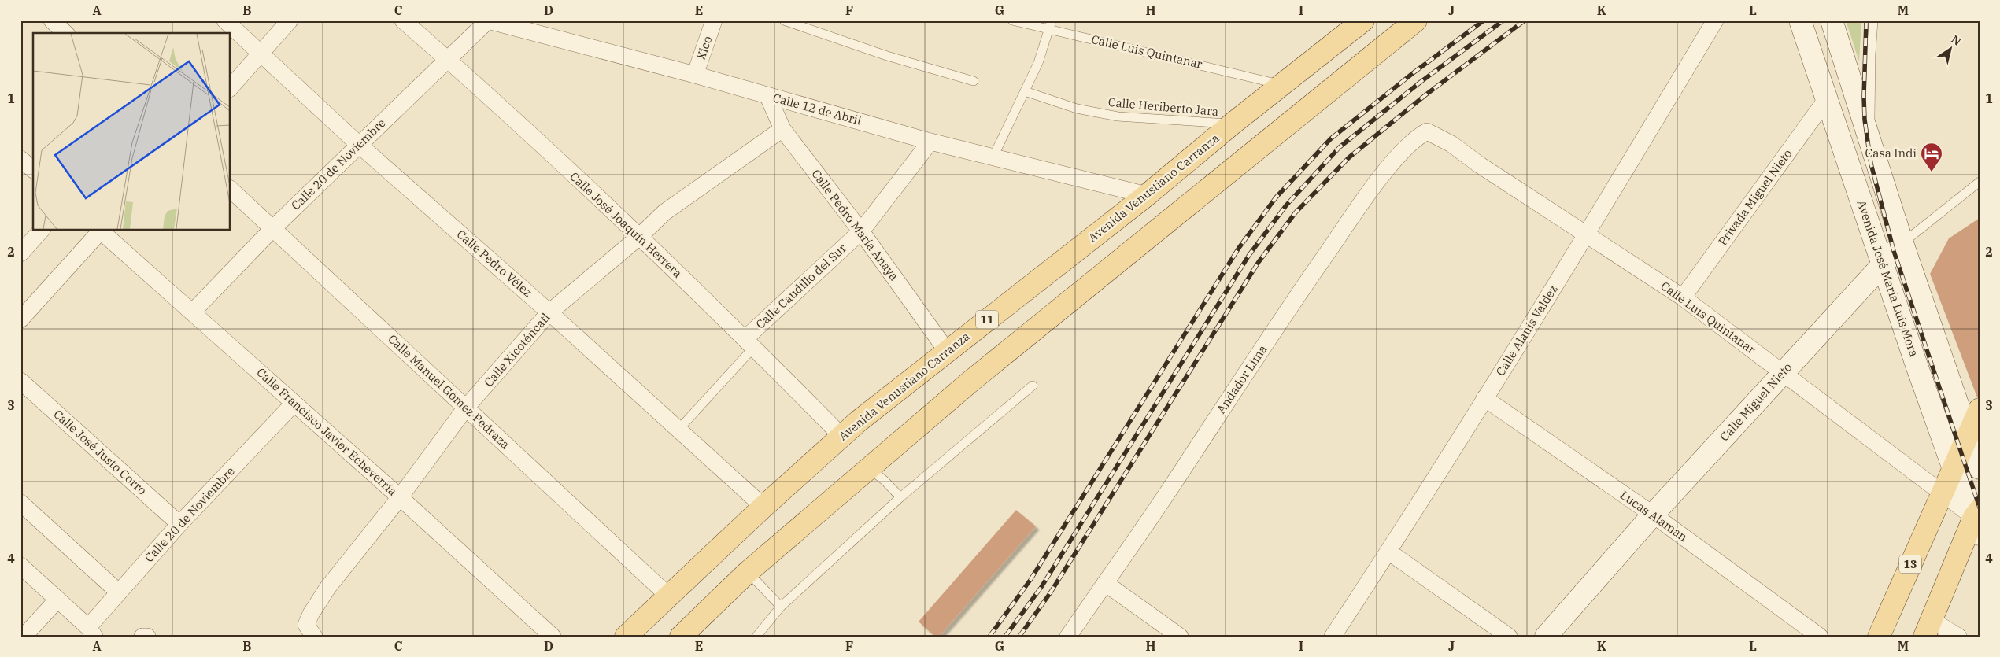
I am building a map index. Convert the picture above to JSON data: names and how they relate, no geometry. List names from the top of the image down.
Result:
{
  "streets": {
    "main road": ["Avenida Venustiano Carranza", "11", "13"],
    "street": [
      "Xico",
      "Calle Luis Quintanar",
      "Calle 12 de Abril",
      "Calle 20 de Noviembre",
      "Privada Miguel Nieto",
      "Calle José Joaquín Herrera",
      "Calle Pedro María Anaya",
      "Calle Pedro Vélez",
      "Avenida José María Luis Mora",
      "Calle Caudillo del Sur",
      "Calle Alanís Valdez",
      "Calle Xicoténcatl",
      "Andador Lima",
      "Calle Manuel Gómez Pedraza",
      "Calle Miguel Nieto",
      "Calle Francisco Javier Echeverría",
      "Calle José Justo Corro",
      "Lucas Alaman"
    ],
    "lane": ["Calle Heriberto Jara"]
  },
  "crossings": [
    ["Xico", "Calle 12 de Abril"],
    ["Calle Luis Quintanar", "Avenida Venustiano Carranza"],
    ["Calle Luis Quintanar", "Privada Miguel Nieto"],
    ["Calle Luis Quintanar", "Avenida José María Luis Mora"],
    ["Calle Luis Quintanar", "Calle Alanís Valdez"],
    ["Calle Luis Quintanar", "Andador Lima"],
    ["Calle Luis Quintanar", "Calle Miguel Nieto"],
    ["Calle Luis Quintanar", "13"],
    ["Calle Heriberto Jara", "Avenida Venustiano Carranza"],
    ["Calle 12 de Abril", "Calle 20 de Noviembre"],
    ["Calle 12 de Abril", "Avenida Venustiano Carranza"],
    ["Calle 12 de Abril", "Calle Pedro María Anaya"],
    ["Calle 12 de Abril", "Calle Caudillo del Sur"],
    ["Calle 20 de Noviembre", "Calle José Joaquín Herrera"],
    ["Calle 20 de Noviembre", "Calle Pedro Vélez"],
    ["Calle 20 de Noviembre", "Calle Manuel Gómez Pedraza"],
    ["Calle 20 de Noviembre", "Calle Francisco Javier Echeverría"],
    ["Calle 20 de Noviembre", "Calle José Justo Corro"],
    ["Avenida Venustiano Carranza", "Calle José Joaquín Herrera"],
    ["Avenida Venustiano Carranza", "Calle Pedro María Anaya"],
    ["Avenida Venustiano Carranza", "Calle Pedro Vélez"],
    ["Avenida Venustiano Carranza", "Calle Manuel Gómez Pedraza"],
    ["Privada Miguel Nieto", "Avenida José María Luis Mora"],
    ["Calle José Joaquín Herrera", "Calle Caudillo del Sur"],
    ["Calle José Joaquín Herrera", "Calle Xicoténcatl"],
    ["Calle Pedro María Anaya", "Calle Caudillo del Sur"],
    ["Calle Pedro María Anaya", "Calle Xicoténcatl"],
    ["Calle Pedro Vélez", "Calle Caudillo del Sur"],
    ["Calle Pedro Vélez", "Calle Xicoténcatl"],
    ["Avenida José María Luis Mora", "Calle Miguel Nieto"],
    ["Avenida José María Luis Mora", "13"],
    ["Calle Alanís Valdez", "Lucas Alaman"],
    ["Calle Xicoténcatl", "Calle Manuel Gómez Pedraza"],
    ["Calle Xicoténcatl", "Calle Francisco Javier Echeverría"],
    ["Calle Miguel Nieto", "Lucas Alaman"]
  ],
  "places": {
    "hotel": ["Casa Indi"]
  },
  "north": "top right",
  "grid": {
    "columns": [
      "A",
      "B",
      "C",
      "D",
      "E",
      "F",
      "G",
      "H",
      "I",
      "J",
      "K",
      "L",
      "M"
    ],
    "rows": [
      "1",
      "2",
      "3",
      "4"
    ]
  }
}
